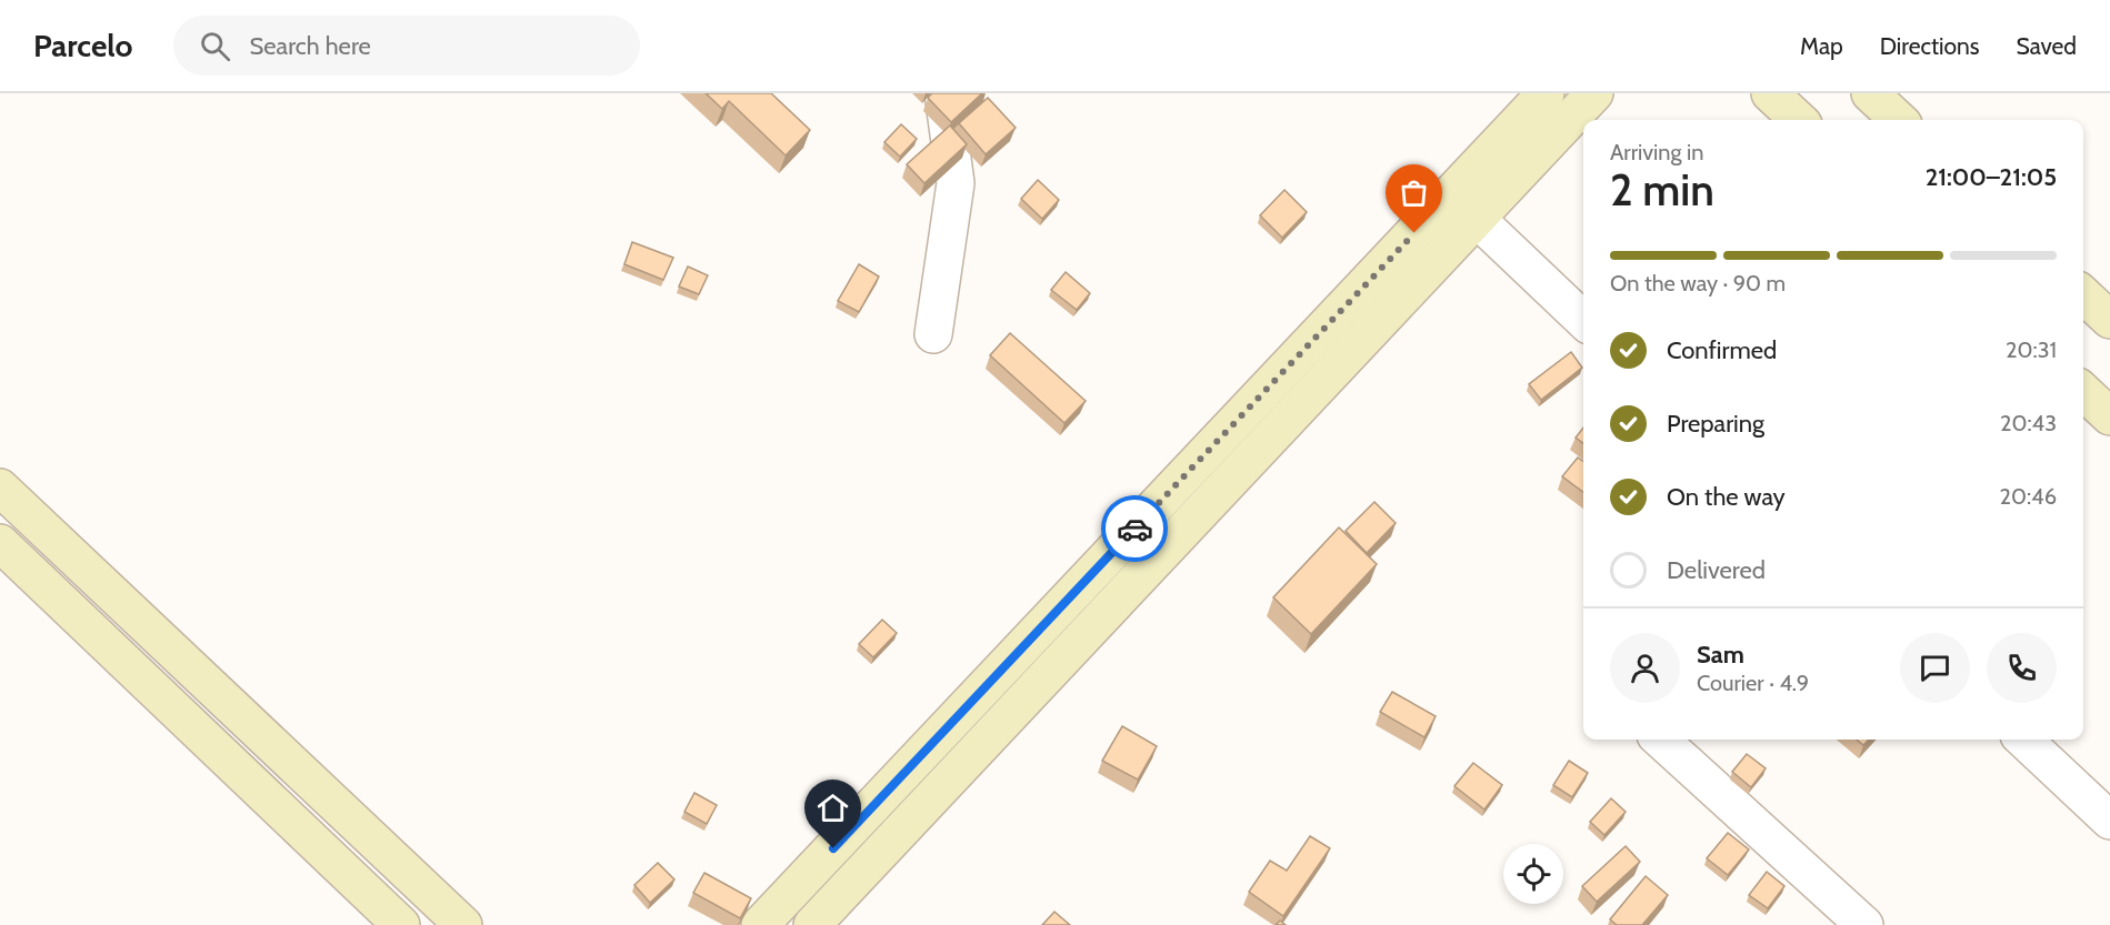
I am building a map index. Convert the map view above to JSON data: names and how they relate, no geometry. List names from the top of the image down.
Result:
{
  "page": {
    "header": "Parcelo",
    "search": "Search here",
    "nav": ["Map", "Directions", "Saved"],
    "heading": ["2 min", "Arriving in", "21:00–21:05"],
    "panel": ["Sam", "Courier · 4.9"],
    "bar": "On the way · 90 m",
    "list": [
      ["Confirmed", "20:31"],
      ["Preparing", "20:43"],
      ["On the way", "20:46"],
      "Delivered"
    ]
  }
}
